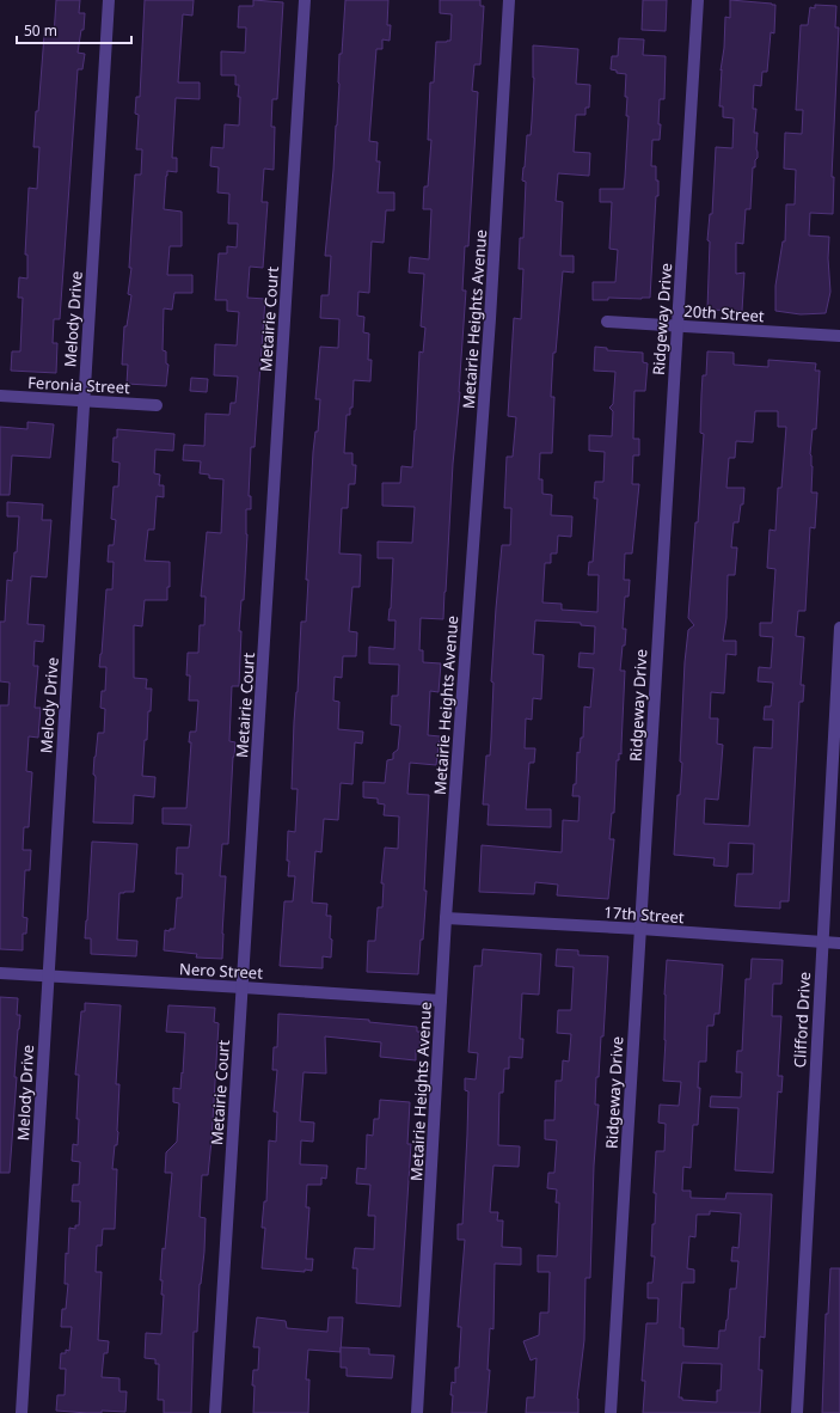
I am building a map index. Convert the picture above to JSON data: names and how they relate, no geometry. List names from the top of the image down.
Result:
{
  "streets": {
    "street": [
      "20th Street",
      "Melody Drive",
      "Metairie Court",
      "Metairie Heights Avenue",
      "Ridgeway Drive",
      "Feronia Street",
      "17th Street",
      "Nero Street",
      "Clifford Drive"
    ]
  },
  "crossings": [
    ["20th Street", "Ridgeway Drive"],
    ["Melody Drive", "Feronia Street"],
    ["Melody Drive", "Nero Street"],
    ["Metairie Court", "Nero Street"],
    ["Metairie Heights Avenue", "17th Street"],
    ["Metairie Heights Avenue", "Nero Street"],
    ["Ridgeway Drive", "17th Street"],
    ["17th Street", "Clifford Drive"]
  ],
  "scale_bar": "50 m"
}
